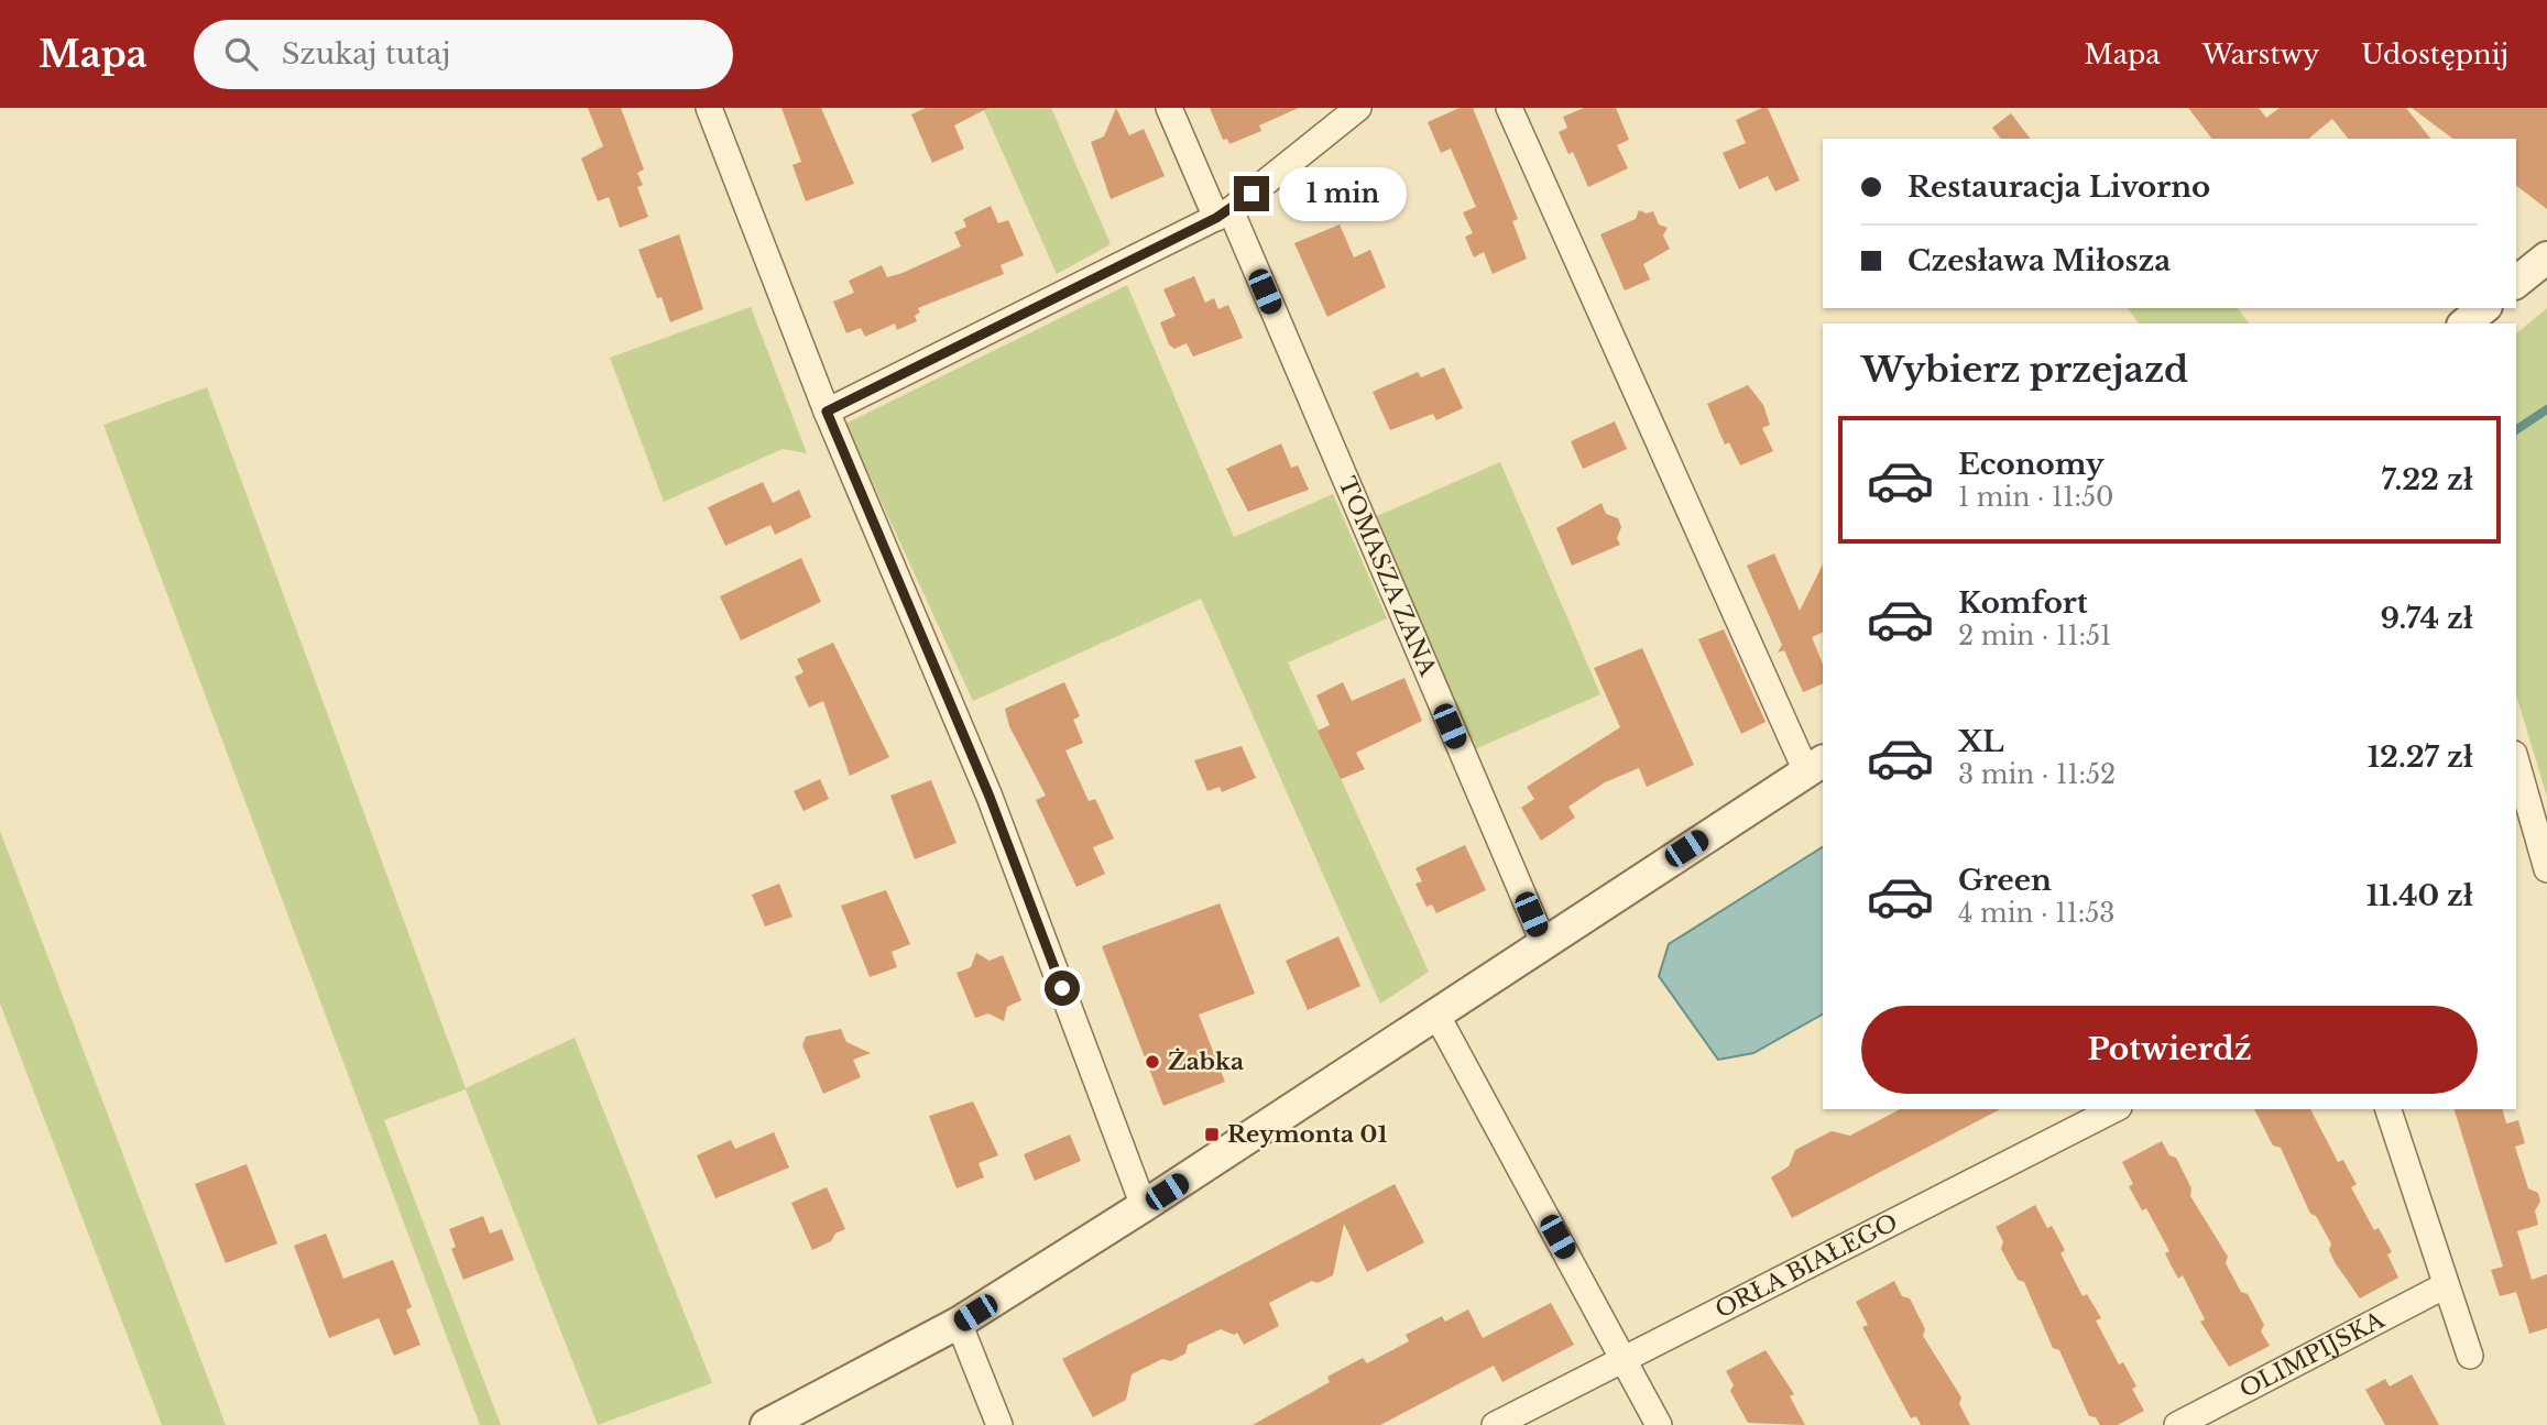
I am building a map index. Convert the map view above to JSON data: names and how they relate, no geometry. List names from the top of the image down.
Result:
{
  "streets": {
    "street": ["TOMASZA ZANA", "ORŁA BIAŁEGO", "OLIMPIJSKA"]
  },
  "places": {
    "other": ["Żabka"],
    "transit": ["Reymonta 01"]
  },
  "page": {
    "header": "Mapa",
    "search": "Szukaj tutaj",
    "nav": ["Mapa", "Warstwy", "Udostępnij"],
    "banner": ["Restauracja Livorno", "Czesława Miłosza"],
    "bubble": "1 min",
    "heading": "Wybierz przejazd",
    "list": [
      {
        "name": "Economy",
        "note": "1 min · 11:50",
        "value": "7.22 zł"
      },
      {
        "name": "Komfort",
        "note": "2 min · 11:51",
        "value": "9.74 zł"
      },
      {
        "name": "XL",
        "note": "3 min · 11:52",
        "value": "12.27 zł"
      },
      {
        "name": "Green",
        "note": "4 min · 11:53",
        "value": "11.40 zł"
      }
    ],
    "buttons": "Potwierdź"
  }
}
